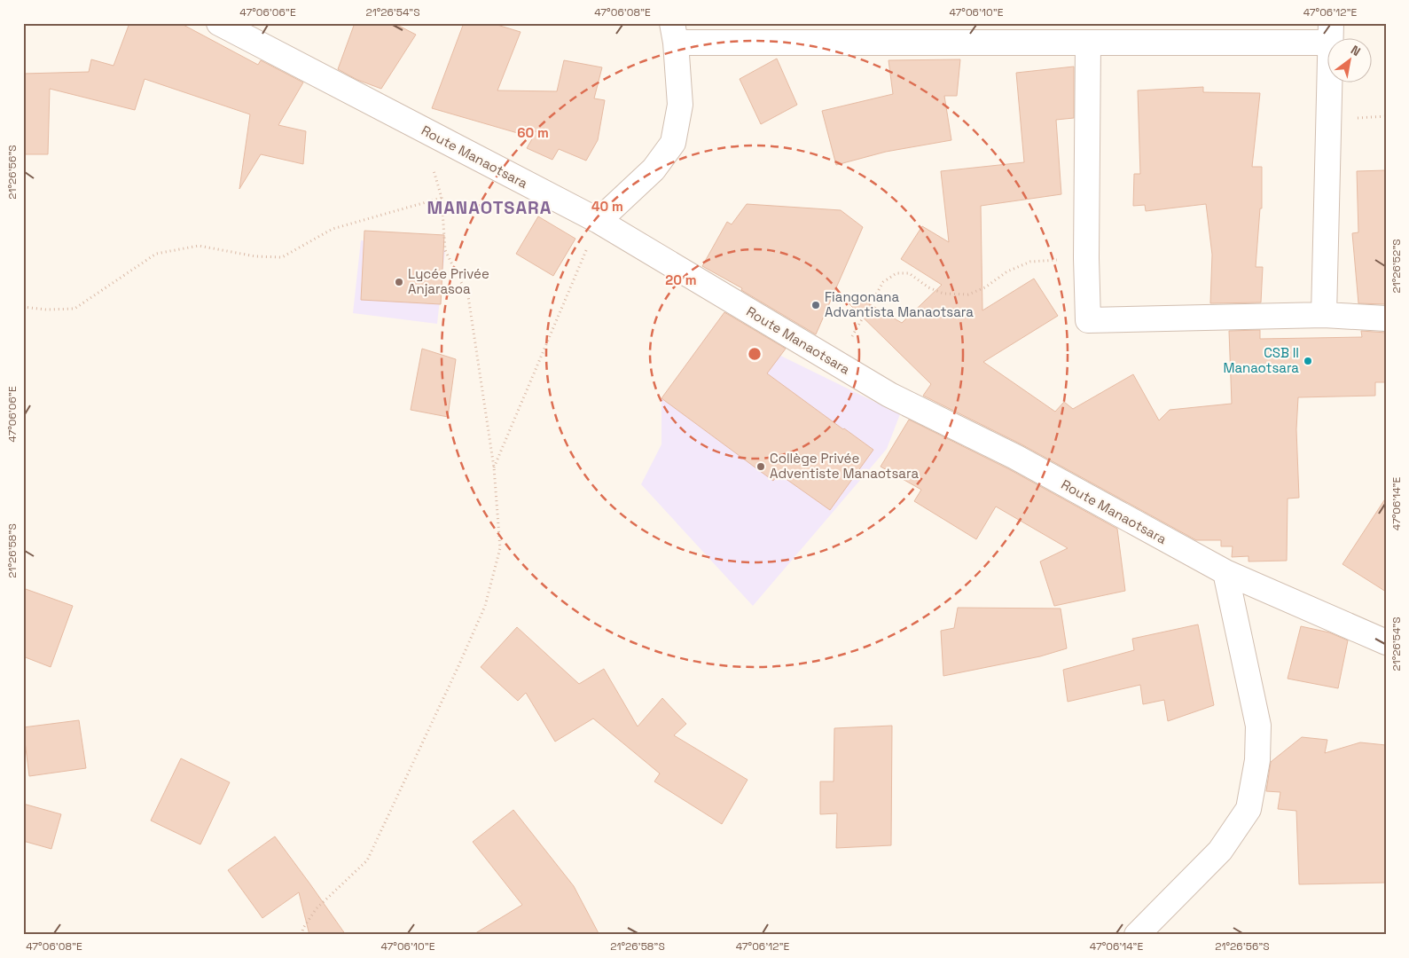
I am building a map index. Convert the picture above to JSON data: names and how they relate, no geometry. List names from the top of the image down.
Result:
{
  "streets": {
    "street": ["Route Manaotsara"]
  },
  "districts": ["MANAOTSARA"],
  "places": [
    "Lycée Privée Anjarasoa",
    "Fiangonana Advantista Manaotsara",
    "CSB II Manaotsara",
    "Collège Privée Adventiste Manaotsara"
  ],
  "north": "top right",
  "coordinates": [
    "47°06'06\"E",
    "21°26'54\"S",
    "47°06'08\"E",
    "47°06'10\"E",
    "47°06'12\"E",
    "21°26'56\"S",
    "21°26'52\"S",
    "47°06'14\"E",
    "21°26'58\"S"
  ],
  "rings": ["60 m", "40 m", "20 m"]
}
